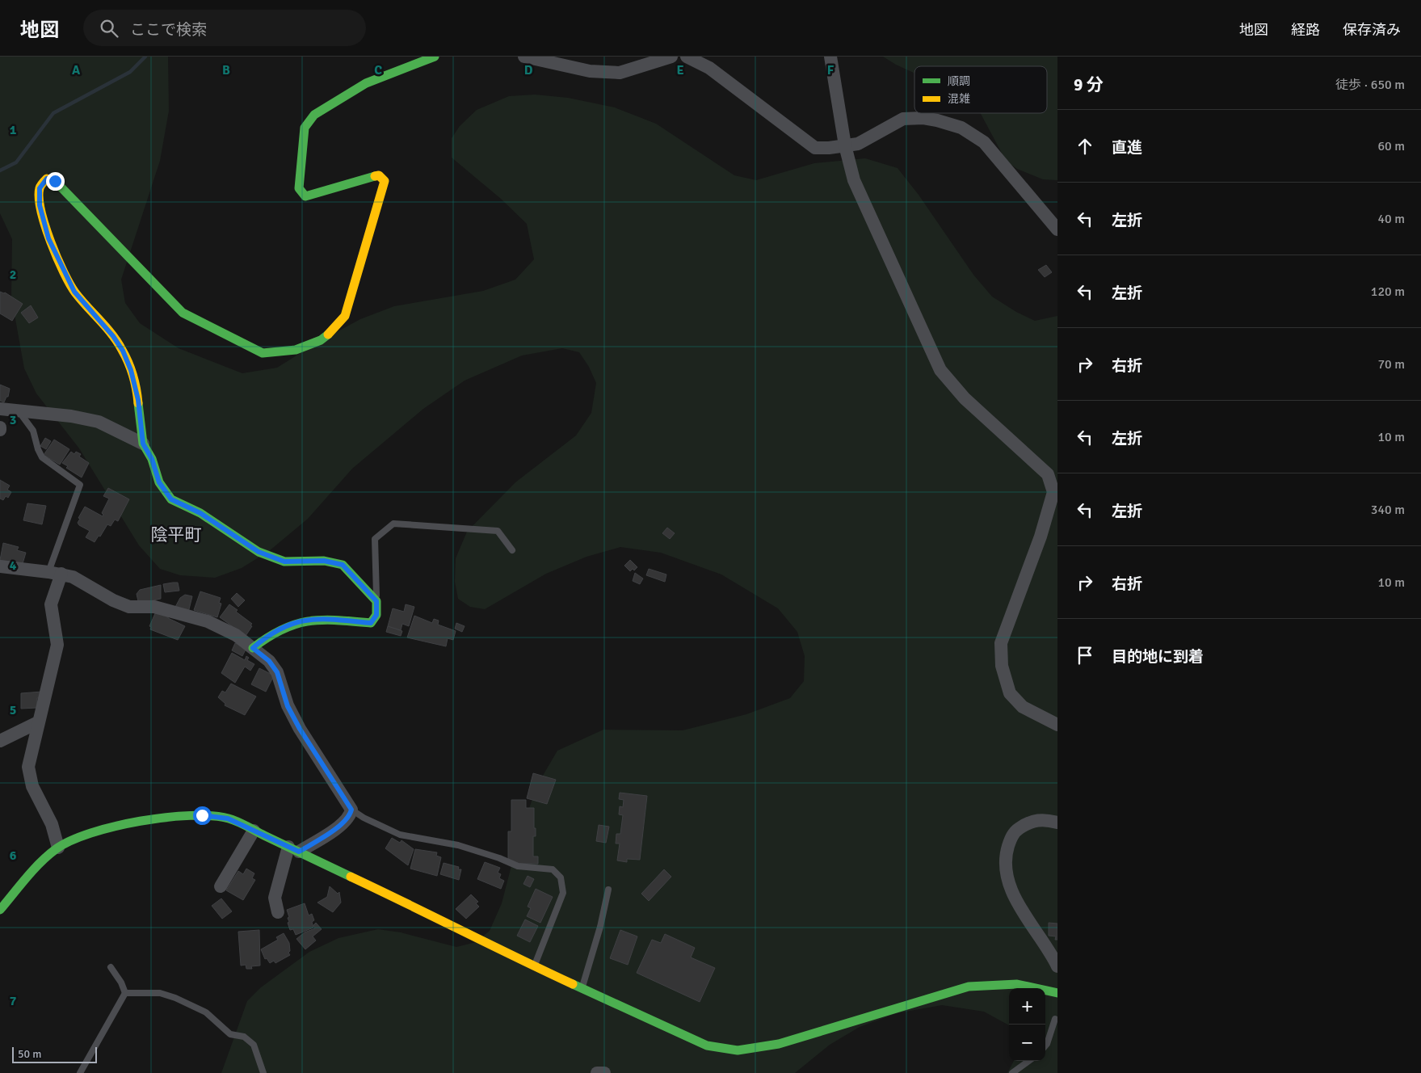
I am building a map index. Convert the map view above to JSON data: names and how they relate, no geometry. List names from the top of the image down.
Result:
{
  "districts": ["陰平町"],
  "legend": ["順調", "混雑"],
  "scale_bar": "50 m",
  "page": {
    "header": "地図",
    "search": "ここで検索",
    "nav": ["地図", "経路", "保存済み"],
    "heading": ["9 分", "徒歩 · 650 m"],
    "list": [
      ["直進", "60 m"],
      ["左折", "40 m"],
      ["左折", "120 m"],
      ["右折", "70 m"],
      ["左折", "10 m"],
      ["左折", "340 m"],
      ["右折", "10 m"],
      "目的地に到着"
    ],
    "map_buttons": ["+", "−"],
    "scale": "50 m"
  },
  "grid": {
    "columns": [
      "A",
      "B",
      "C",
      "D",
      "E",
      "F"
    ],
    "rows": [
      "1",
      "2",
      "3",
      "4",
      "5",
      "6",
      "7"
    ]
  }
}
